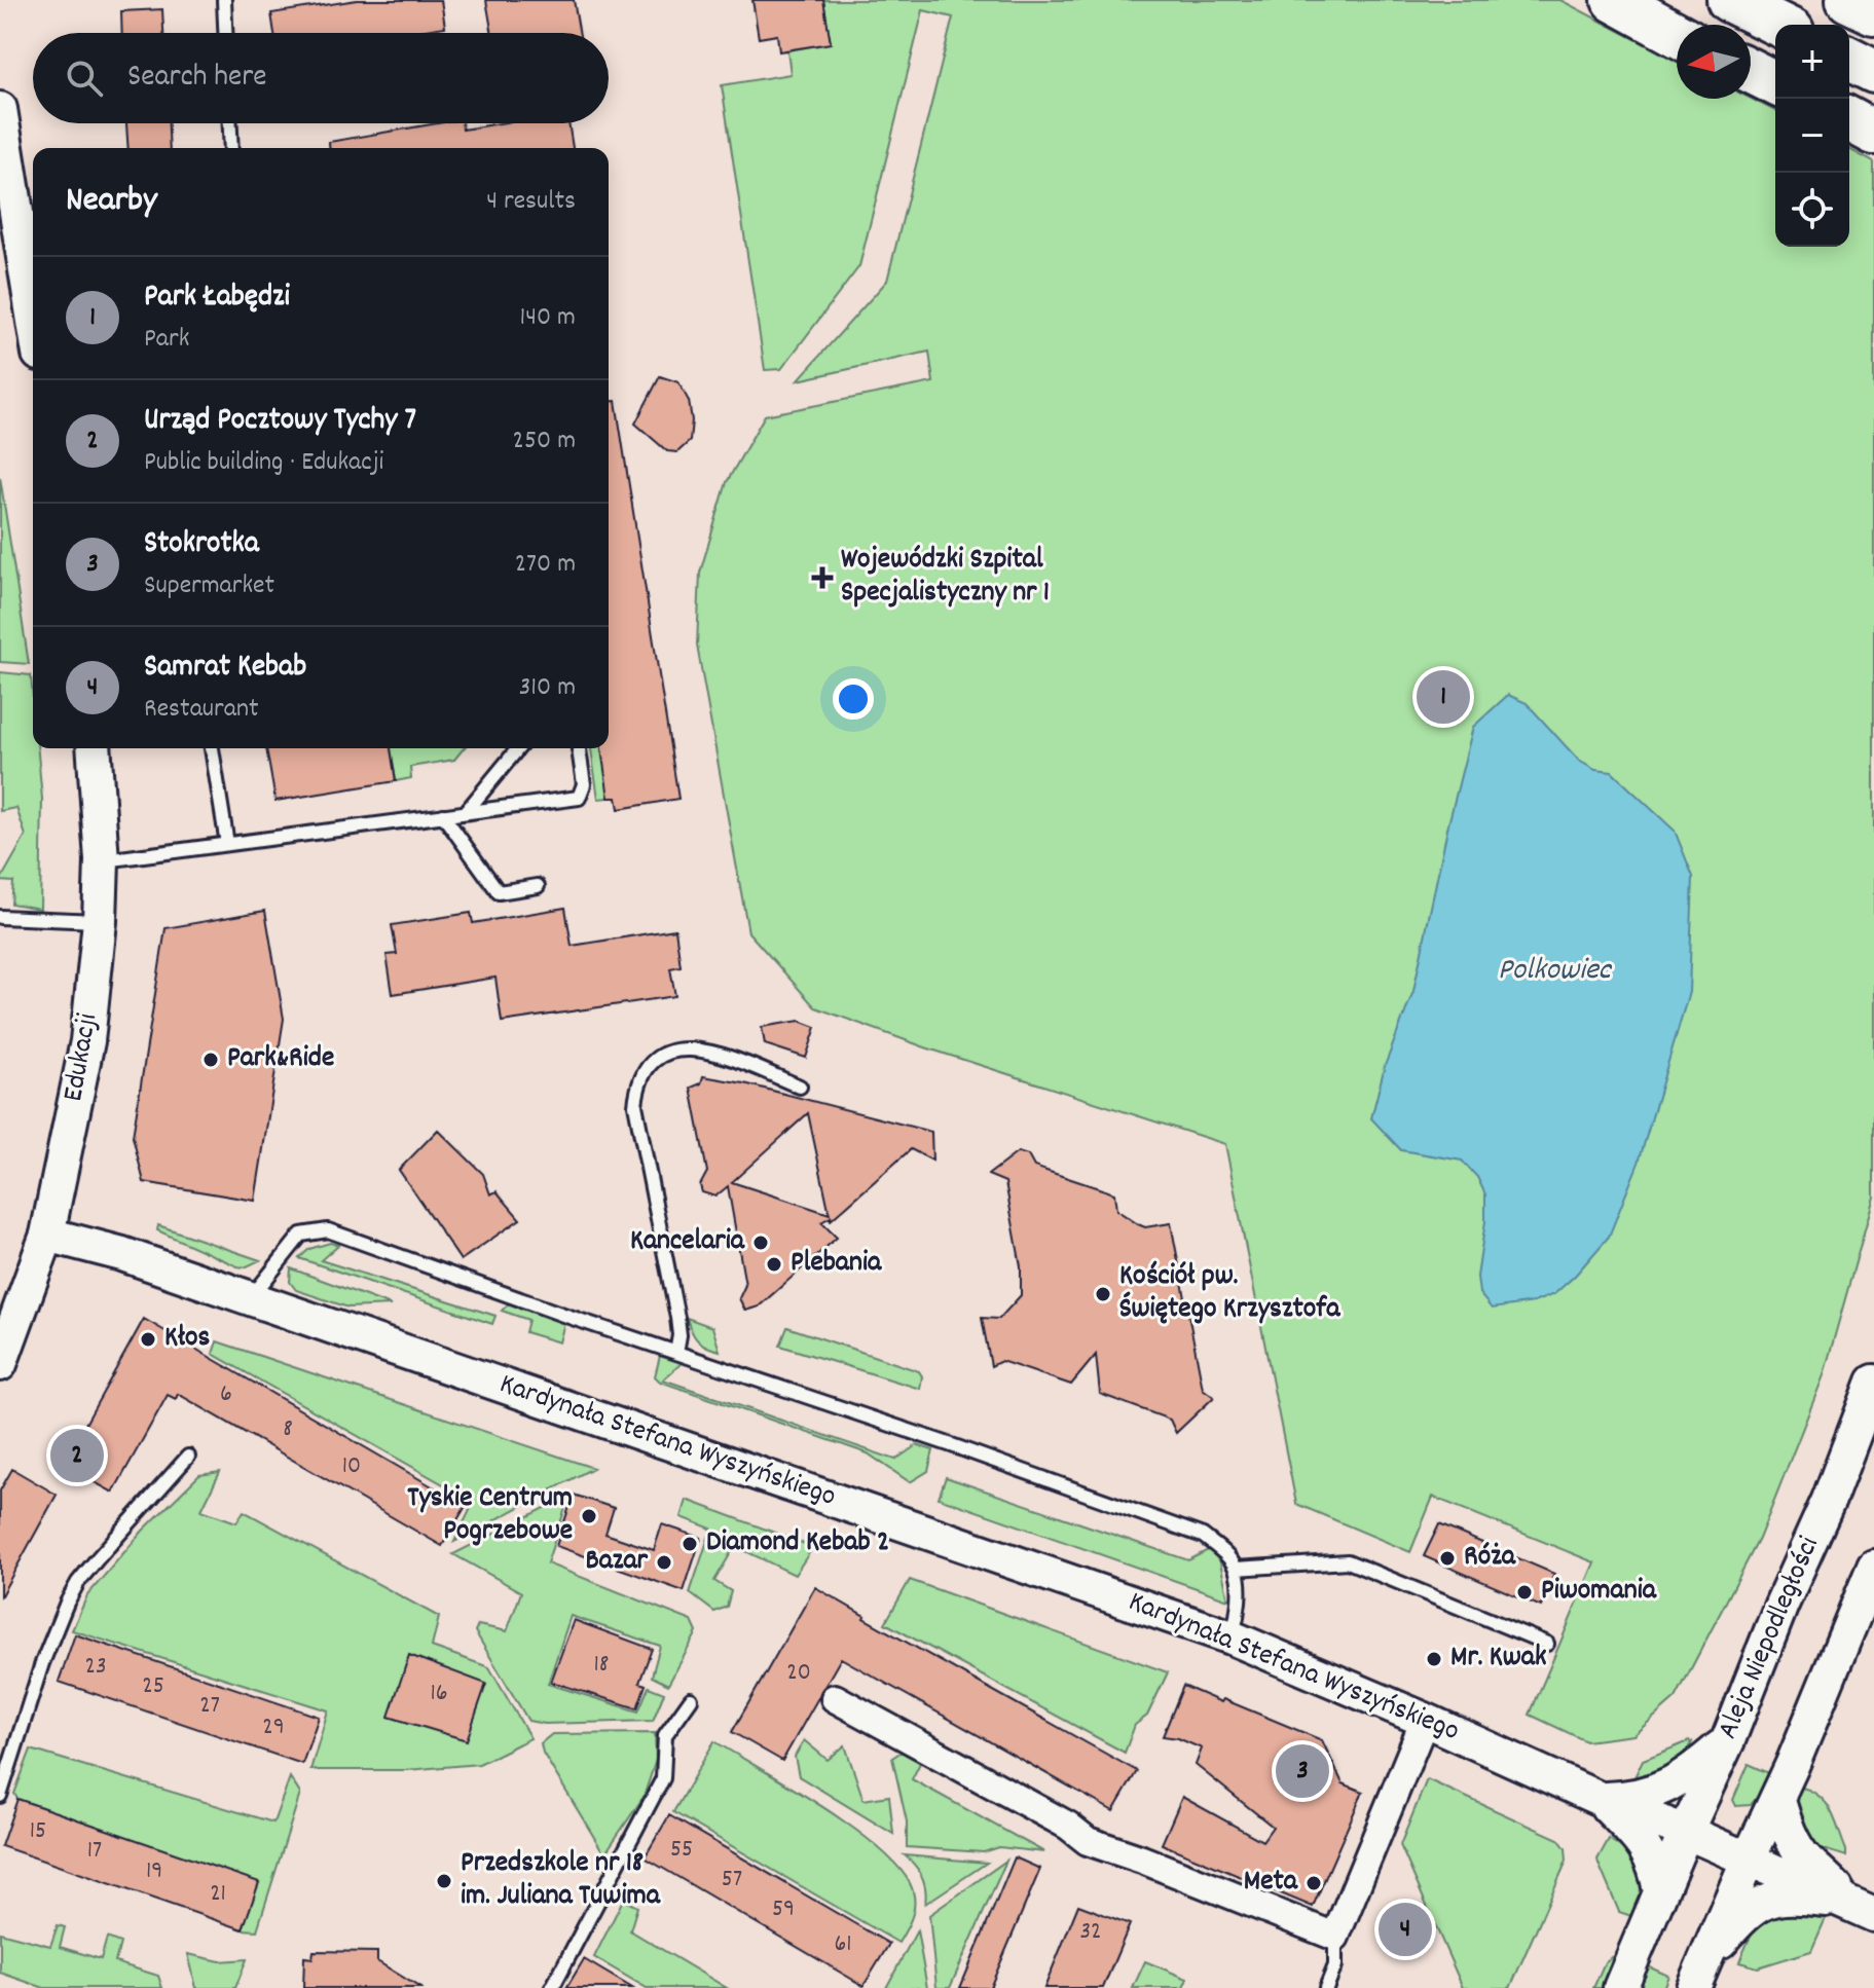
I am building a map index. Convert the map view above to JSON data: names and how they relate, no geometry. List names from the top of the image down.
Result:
{
  "streets": {
    "street": ["Edukacji", "Kardynała Stefana Wyszyńskiego", "Aleja Niepodległości"]
  },
  "crossings": [
    ["Edukacji", "Kardynała Stefana Wyszyńskiego"],
    ["Kardynała Stefana Wyszyńskiego", "Aleja Niepodległości"]
  ],
  "water": ["Polkowiec"],
  "places": {
    "health": ["Wojewódzki Szpital Specjalistyczny nr 1"],
    "other": [
      "Park&Ride",
      "Kancelaria",
      "Plebania",
      "Kościół pw. Świętego Krzysztofa",
      "Kłos",
      "Tyskie Centrum Pogrzebowe",
      "Diamond Kebab 2",
      "Róża",
      "Bazar",
      "Piwomania",
      "Mr. Kwak",
      "Przedszkole nr 18 im. Juliana Tuwima",
      "Meta"
    ]
  },
  "house_numbers": [
    "6",
    "8",
    "10",
    "18",
    "23",
    "20",
    "25",
    "16",
    "27",
    "29",
    "15",
    "55",
    "17",
    "19",
    "57",
    "21",
    "59",
    "32",
    "61"
  ],
  "north": "left",
  "page": {
    "map_buttons": ["+", "−"],
    "search": "Search here",
    "heading": ["Nearby", "4 results"],
    "list": [
      {
        "mark": "1",
        "name": "Park Łabędzi",
        "note": "Park",
        "value": "140 m"
      },
      {
        "mark": "2",
        "name": "Urząd Pocztowy Tychy 7",
        "note": "Public building · Edukacji",
        "value": "250 m"
      },
      {
        "mark": "3",
        "name": "Stokrotka",
        "note": "Supermarket",
        "value": "270 m"
      },
      {
        "mark": "4",
        "name": "Samrat Kebab",
        "note": "Restaurant",
        "value": "310 m"
      }
    ],
    "pins": [
      "1",
      "2",
      "3",
      "4"
    ]
  }
}
